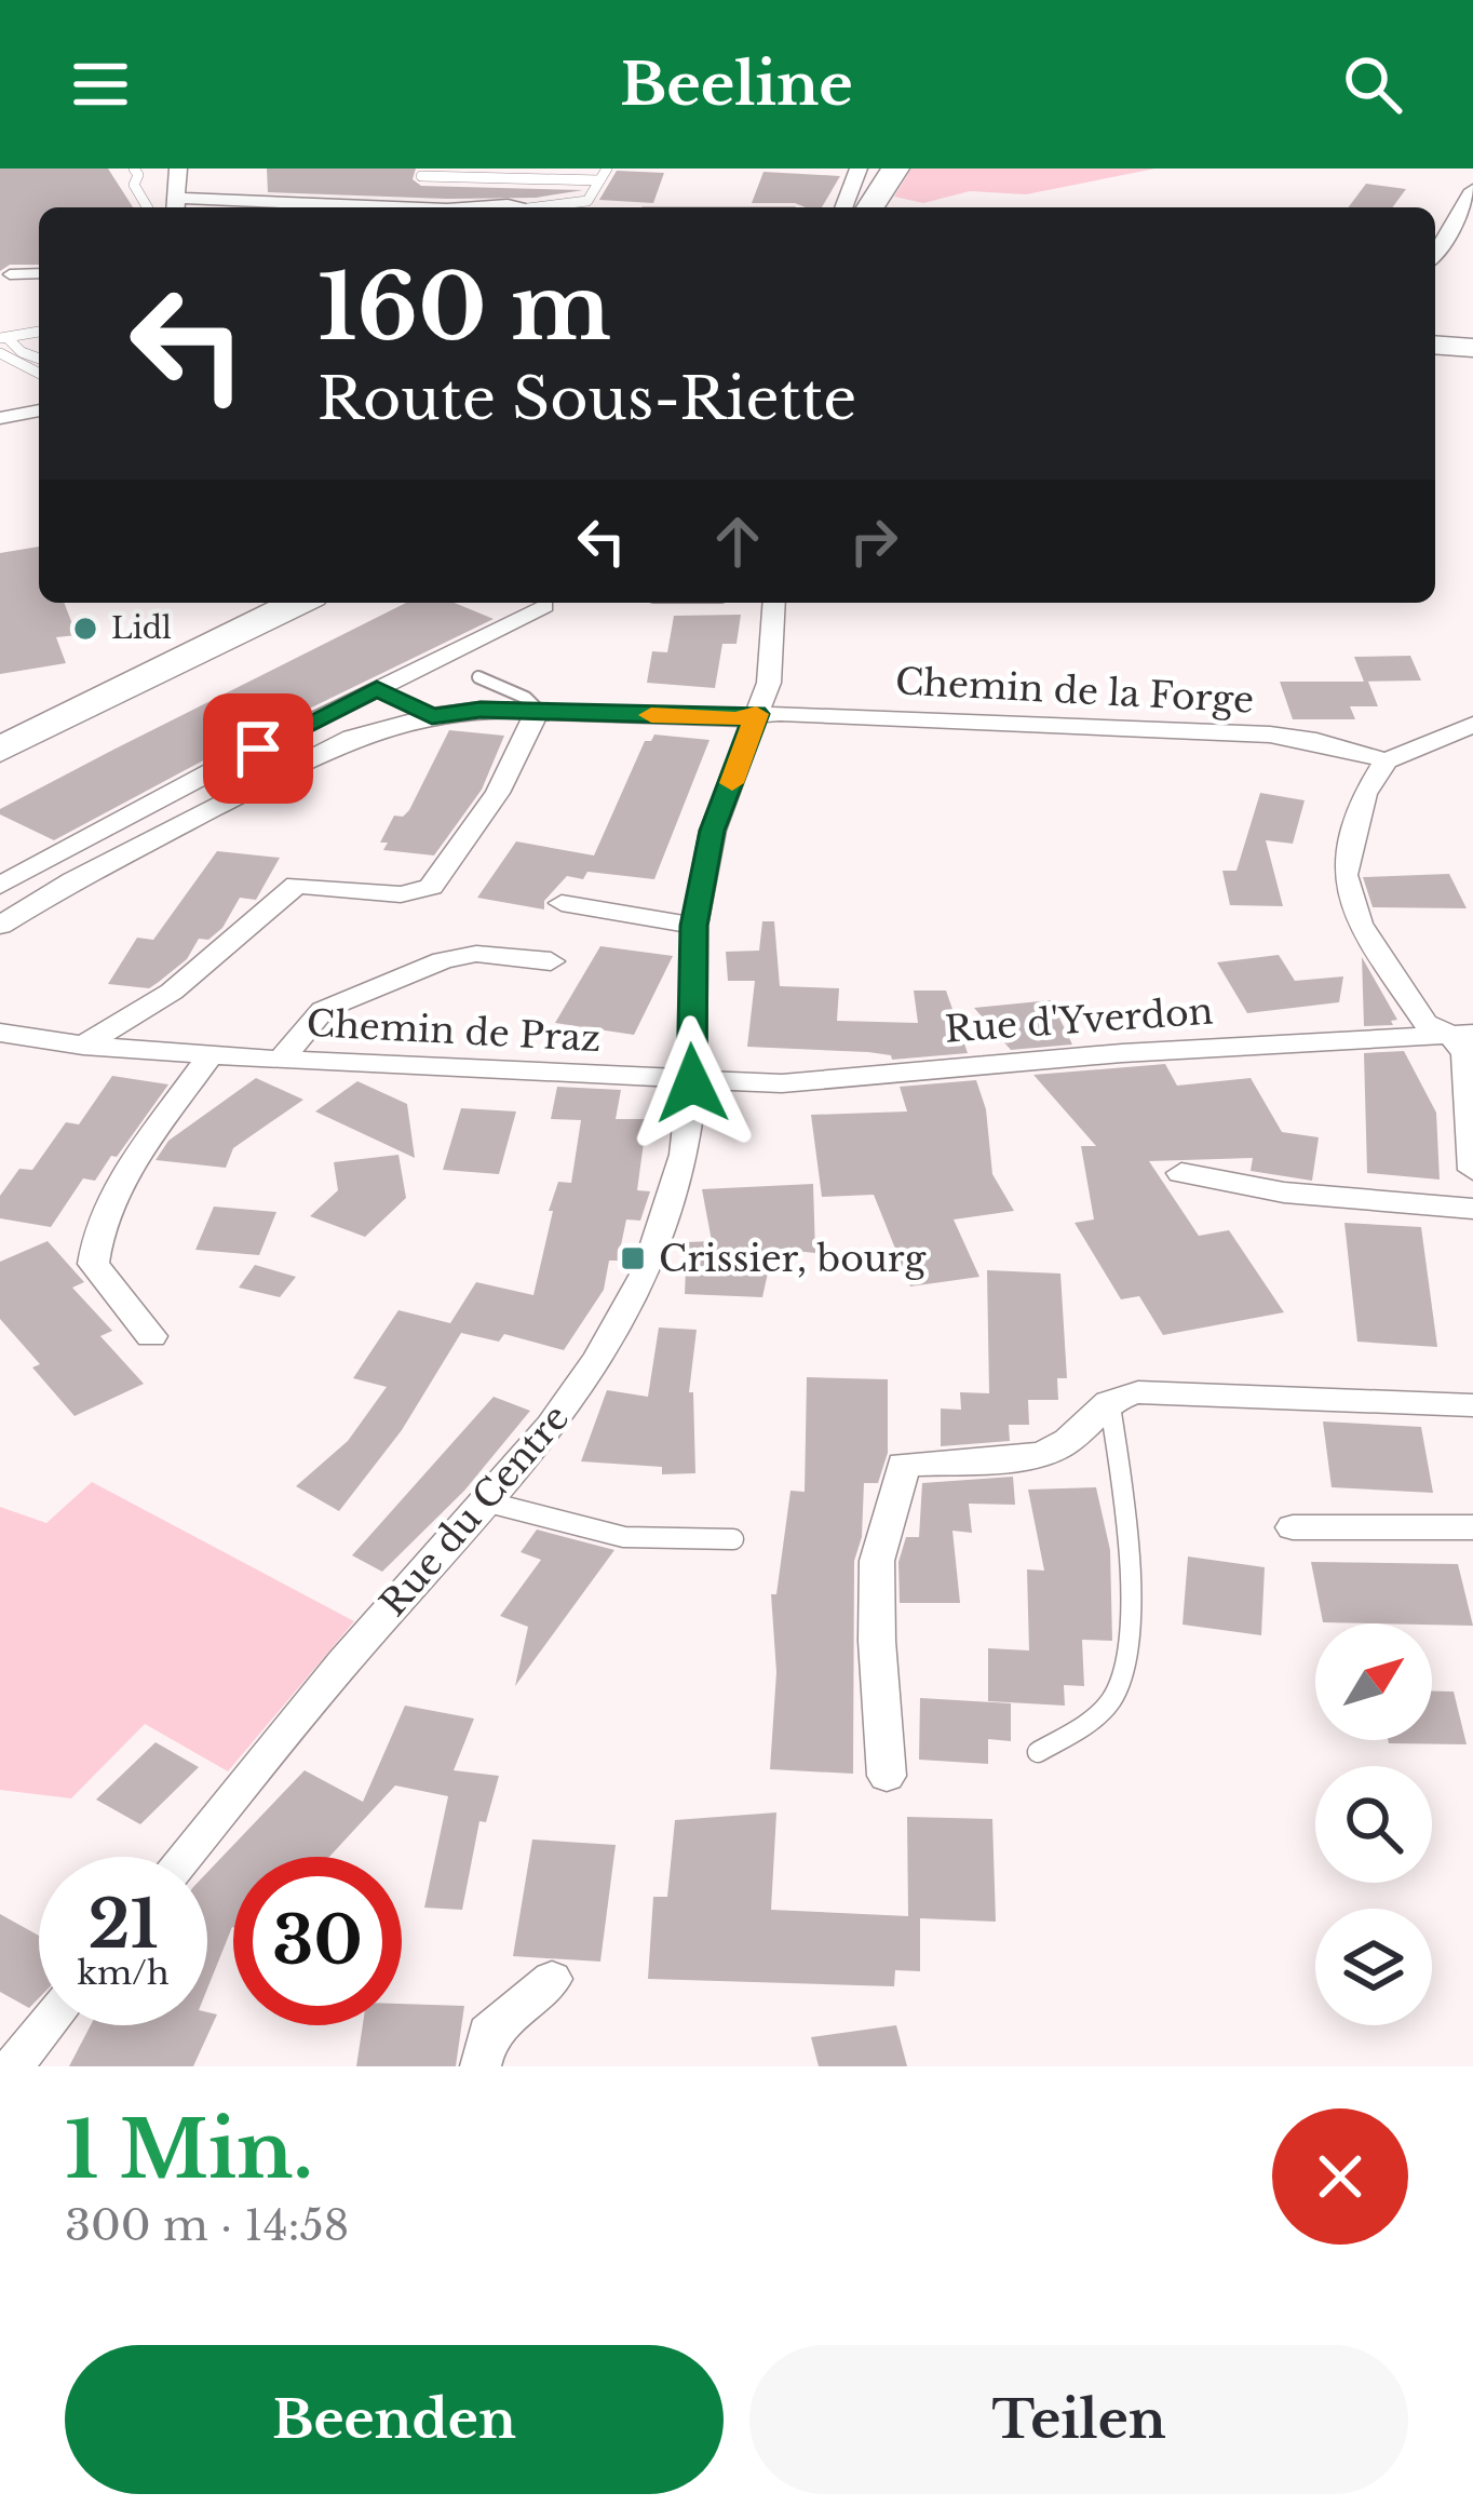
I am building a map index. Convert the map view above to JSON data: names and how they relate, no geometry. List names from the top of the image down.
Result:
{
  "streets": {
    "street": [
      "Chemin de la Forge",
      "Rue d'Yverdon",
      "Chemin de Praz",
      "Rue du Centre"
    ]
  },
  "crossings": [
    ["Chemin de la Forge", "Rue du Centre"],
    ["Rue d'Yverdon", "Chemin de Praz"],
    ["Rue d'Yverdon", "Rue du Centre"],
    ["Chemin de Praz", "Rue du Centre"]
  ],
  "places": {
    "other": ["Lidl"],
    "transit": ["Crissier, bourg"]
  },
  "north": "top right",
  "page": {
    "header": "Beeline",
    "turn": ["160 m", "Route Sous-Riette"],
    "speed": "21 km/h",
    "limit": "30",
    "heading": ["1 Min.", "300 m · 14:58"],
    "buttons": ["Beenden", "Teilen"]
  }
}
